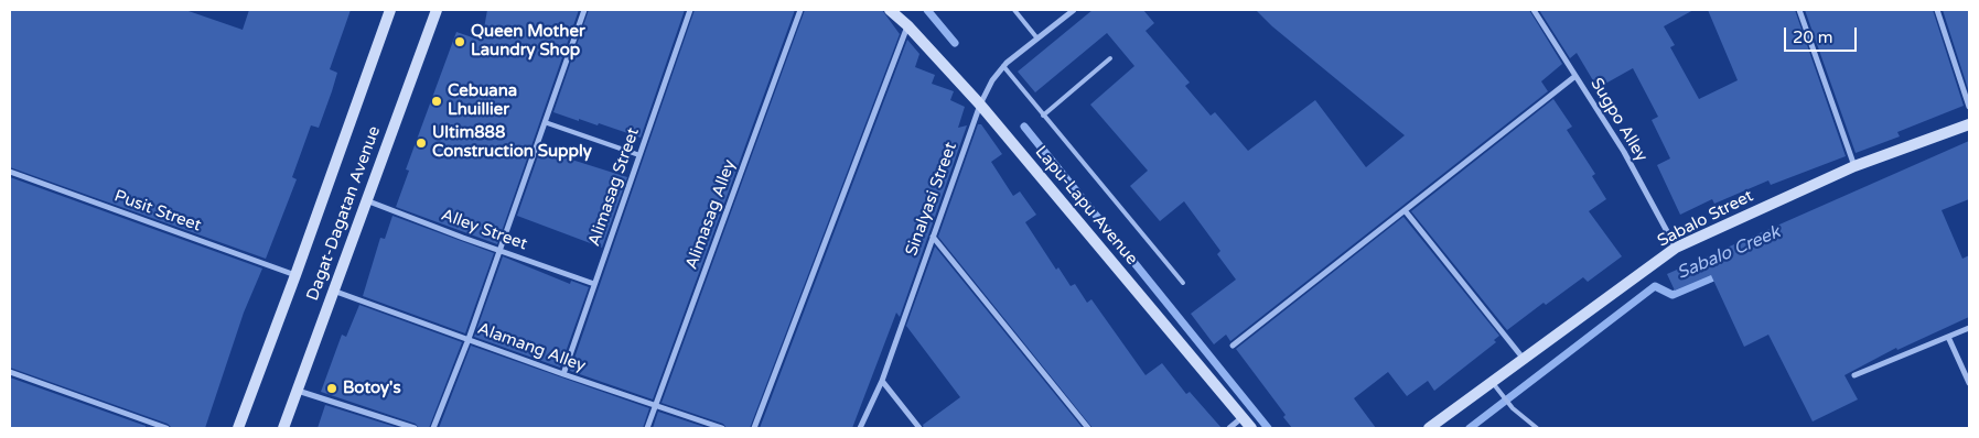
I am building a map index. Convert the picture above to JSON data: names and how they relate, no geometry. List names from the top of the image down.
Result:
{
  "streets": {
    "street": [
      "Sugpo Alley",
      "Alimasag Street",
      "Sinalyasi Street",
      "Lapu-Lapu Avenue",
      "Pusit Street",
      "Dagat-Dagatan Avenue",
      "Alimasag Alley",
      "Sabalo Street",
      "Alley Street",
      "Alamang Alley"
    ]
  },
  "crossings": [
    ["Sugpo Alley", "Sabalo Street"],
    ["Alimasag Street", "Alley Street"],
    ["Alimasag Street", "Alamang Alley"],
    ["Sinalyasi Street", "Lapu-Lapu Avenue"],
    ["Pusit Street", "Dagat-Dagatan Avenue"],
    ["Dagat-Dagatan Avenue", "Alley Street"],
    ["Dagat-Dagatan Avenue", "Alamang Alley"],
    ["Alimasag Alley", "Alamang Alley"]
  ],
  "water": ["Sabalo Creek"],
  "places": [
    "Queen Mother Laundry Shop",
    "Cebuana Lhuillier",
    "Ultim888 Construction Supply",
    "Botoy's"
  ],
  "scale_bar": "20 m"
}
